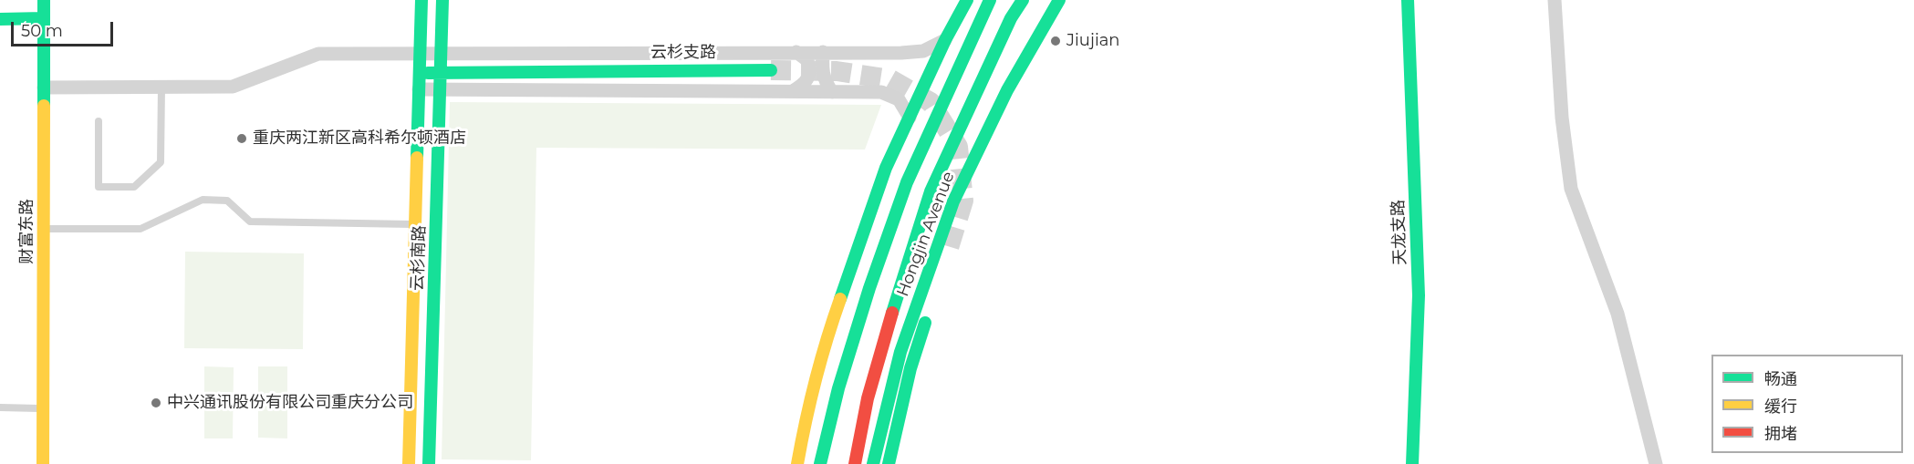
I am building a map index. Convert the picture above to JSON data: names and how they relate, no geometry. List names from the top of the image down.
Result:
{
  "streets": {
    "main road": [
      "财富东路",
      "天龙支路",
      "Hongjin Avenue",
      "云杉南路"
    ],
    "street": ["云杉支路"]
  },
  "crossings": [
    ["云杉支路", "财富东路"],
    ["云杉支路", "云杉南路"]
  ],
  "places": ["Jiujian", "重庆两江新区高科希尔顿酒店", "中兴通讯股份有限公司重庆分公司"],
  "legend": ["畅通", "缓行", "拥堵"],
  "scale_bar": "50 m"
}
